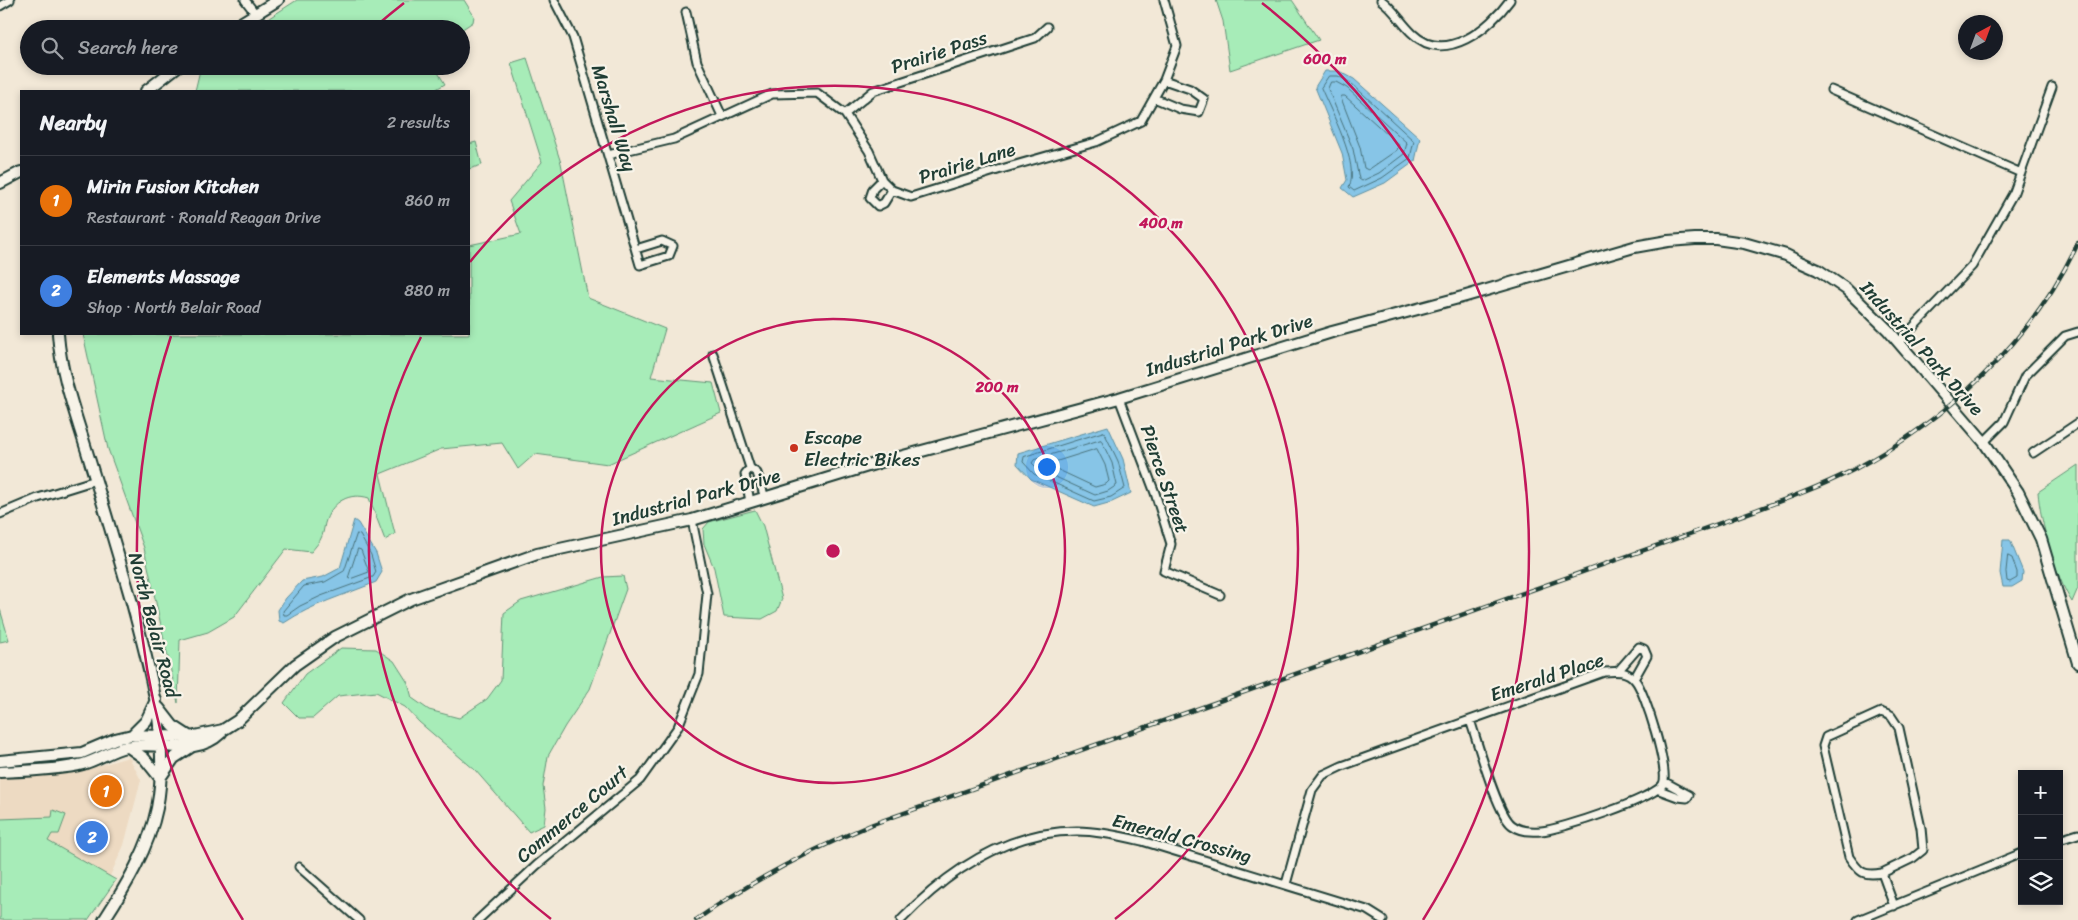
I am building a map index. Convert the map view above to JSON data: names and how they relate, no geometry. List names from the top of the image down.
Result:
{
  "streets": {
    "street": [
      "Prairie Pass",
      "Marshall Way",
      "Prairie Lane",
      "Industrial Park Drive",
      "Pierce Street",
      "North Belair Road",
      "Emerald Place",
      "Commerce Court",
      "Emerald Crossing"
    ]
  },
  "crossings": [
    ["Prairie Pass", "Prairie Lane"],
    ["Marshall Way", "Prairie Lane"],
    ["Industrial Park Drive", "Pierce Street"],
    ["Industrial Park Drive", "North Belair Road"],
    ["Industrial Park Drive", "Commerce Court"],
    ["Emerald Place", "Emerald Crossing"]
  ],
  "places": ["Escape Electric Bikes"],
  "north": "top right",
  "page": {
    "search": "Search here",
    "heading": ["Nearby", "2 results"],
    "list": [
      {
        "mark": "1",
        "name": "Mirin Fusion Kitchen",
        "note": "Restaurant · Ronald Reagan Drive",
        "value": "860 m"
      },
      {
        "mark": "2",
        "name": "Elements Massage",
        "note": "Shop · North Belair Road",
        "value": "880 m"
      }
    ],
    "map_buttons": ["+", "−"],
    "pins": ["1", "2"]
  },
  "rings": ["600 m", "400 m", "200 m"]
}
